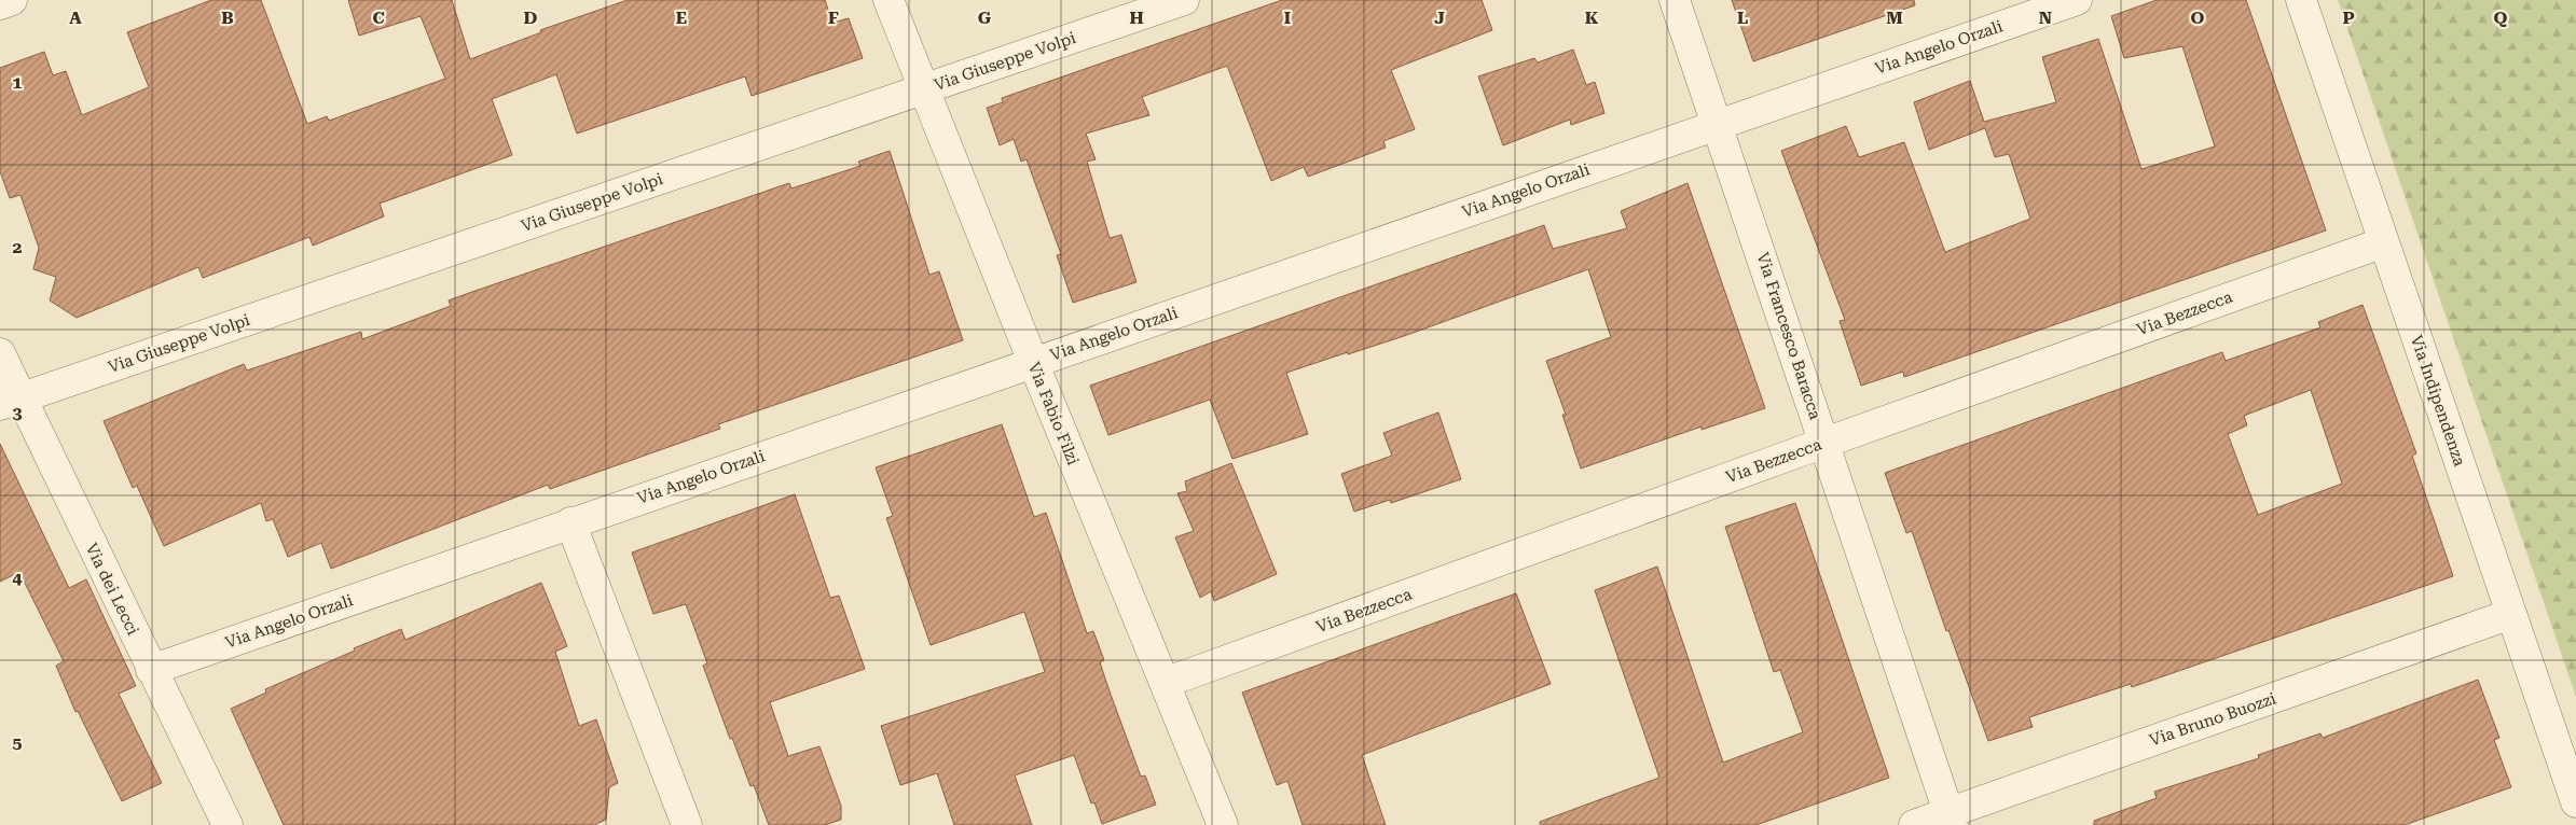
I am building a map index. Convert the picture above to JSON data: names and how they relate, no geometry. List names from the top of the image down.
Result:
{
  "streets": {
    "street": [
      "Via Angelo Orzali",
      "Via Giuseppe Volpi",
      "Via Bezzecca",
      "Via Francesco Baracca",
      "Via Indipendenza",
      "Via Fabio Filzi",
      "Via dei Lecci",
      "Via Bruno Buozzi"
    ]
  },
  "crossings": [
    ["Via Angelo Orzali", "Via Francesco Baracca"],
    ["Via Angelo Orzali", "Via Fabio Filzi"],
    ["Via Angelo Orzali", "Via dei Lecci"],
    ["Via Giuseppe Volpi", "Via Fabio Filzi"],
    ["Via Giuseppe Volpi", "Via dei Lecci"],
    ["Via Bezzecca", "Via Francesco Baracca"],
    ["Via Bezzecca", "Via Indipendenza"],
    ["Via Bezzecca", "Via Fabio Filzi"],
    ["Via Francesco Baracca", "Via Bruno Buozzi"],
    ["Via Indipendenza", "Via Bruno Buozzi"]
  ],
  "grid": {
    "columns": [
      "A",
      "B",
      "C",
      "D",
      "E",
      "F",
      "G",
      "H",
      "I",
      "J",
      "K",
      "L",
      "M",
      "N",
      "O",
      "P",
      "Q"
    ],
    "rows": [
      "1",
      "2",
      "3",
      "4",
      "5"
    ]
  }
}
